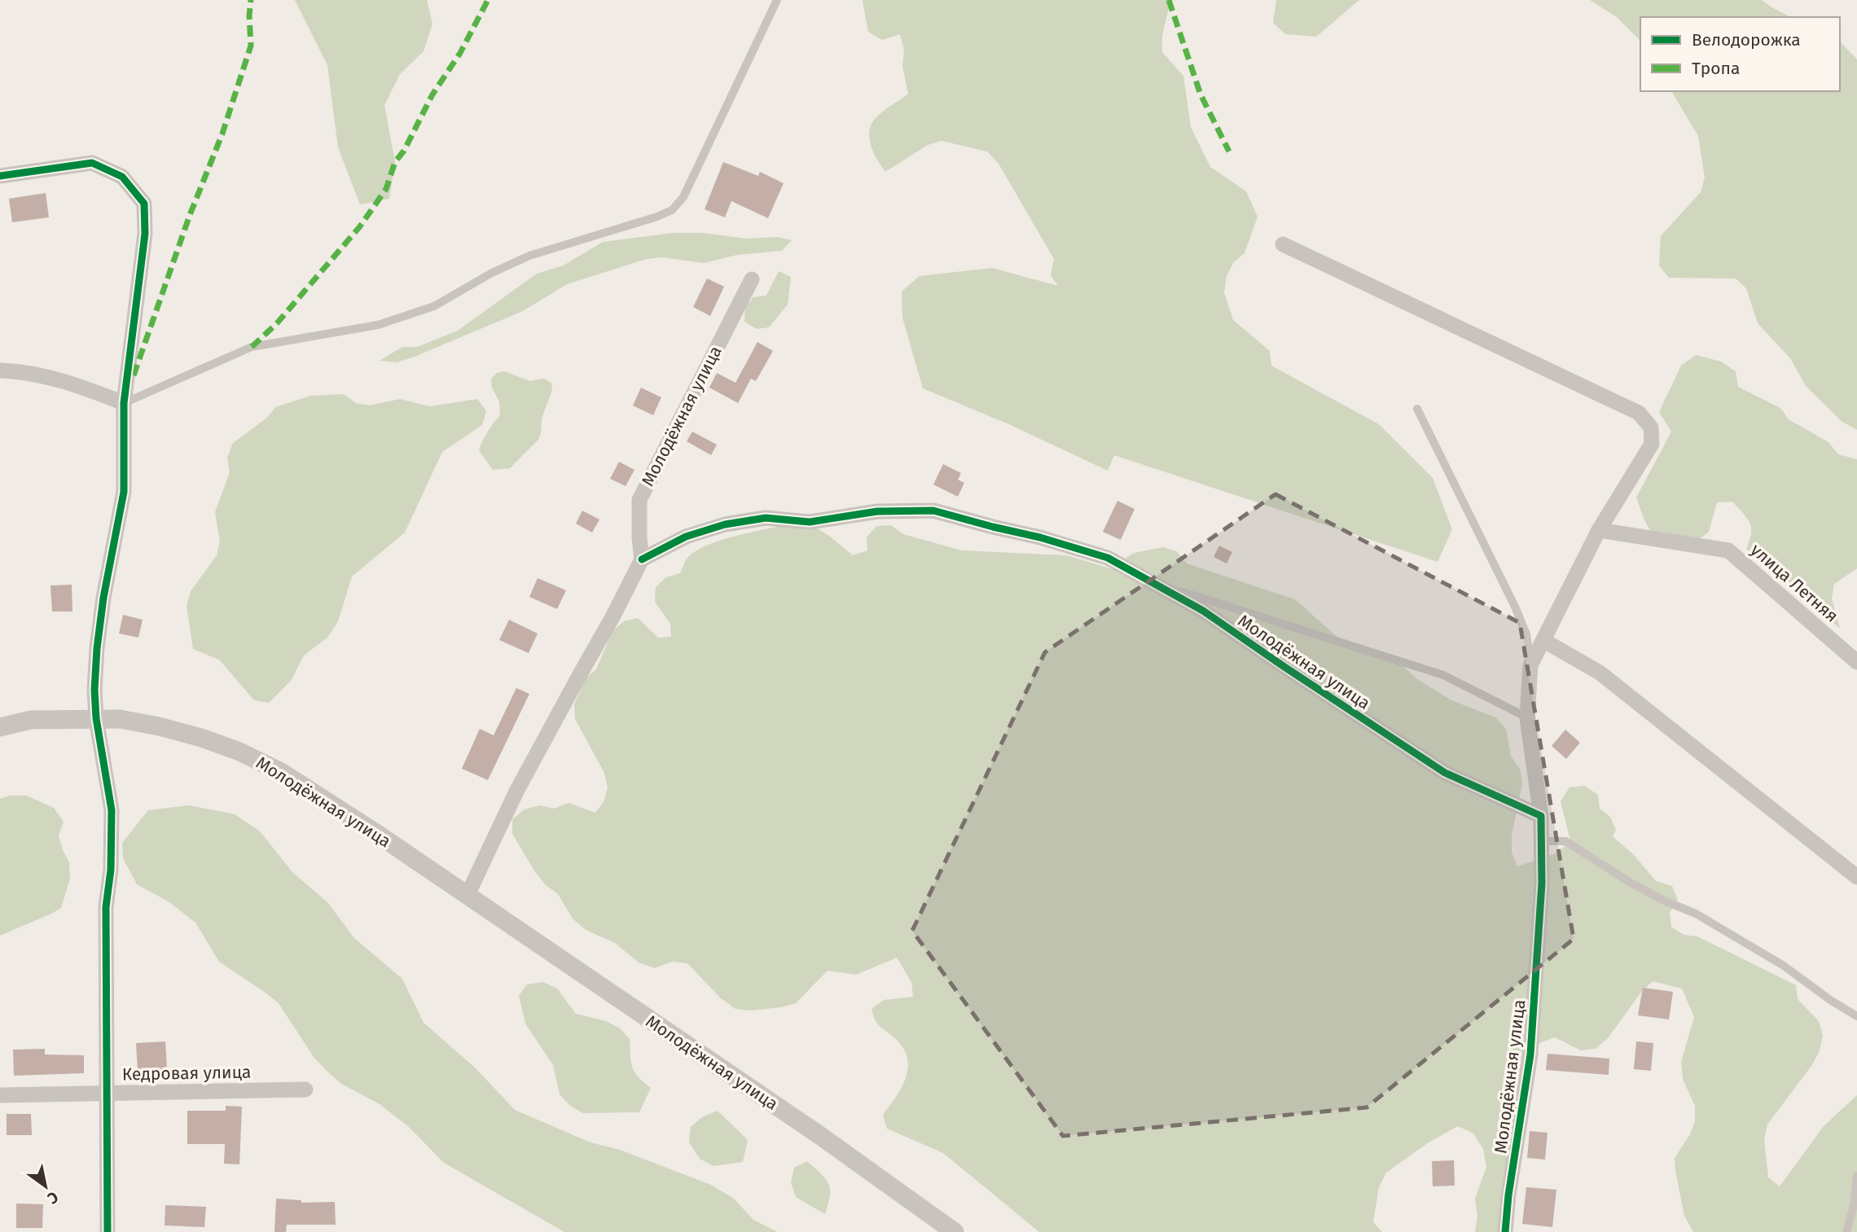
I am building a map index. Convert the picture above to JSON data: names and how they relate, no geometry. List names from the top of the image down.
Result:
{
  "streets": {
    "street": ["Молодёжная улица", "улица Летняя", "Кедровая улица"]
  },
  "legend": ["Велодорожка", "Тропа"],
  "north": "bottom right"
}
